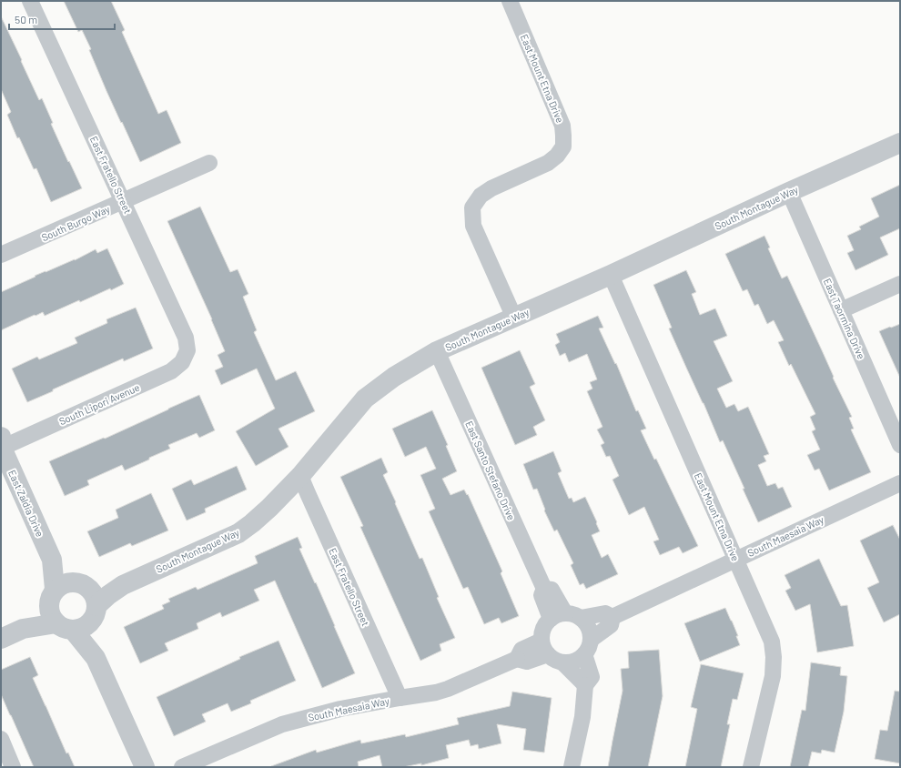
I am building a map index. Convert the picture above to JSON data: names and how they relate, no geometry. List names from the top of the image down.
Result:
{
  "streets": {
    "street": [
      "East Mount Etna Drive",
      "East Fratello Street",
      "South Montague Way",
      "South Burgo Way",
      "East Taormina Drive",
      "South Lipori Avenue",
      "East Santo Stefano Drive",
      "East Zaldia Drive",
      "South Maesaia Way"
    ]
  },
  "crossings": [
    ["East Mount Etna Drive", "South Montague Way"],
    ["East Mount Etna Drive", "South Maesaia Way"],
    ["East Fratello Street", "South Montague Way"],
    ["East Fratello Street", "South Burgo Way"],
    ["East Fratello Street", "South Lipori Avenue"],
    ["East Fratello Street", "South Maesaia Way"],
    ["South Montague Way", "East Taormina Drive"],
    ["South Montague Way", "East Santo Stefano Drive"],
    ["South Montague Way", "East Zaldia Drive"],
    ["South Lipori Avenue", "East Zaldia Drive"],
    ["East Santo Stefano Drive", "South Maesaia Way"]
  ],
  "scale_bar": "50 m"
}
